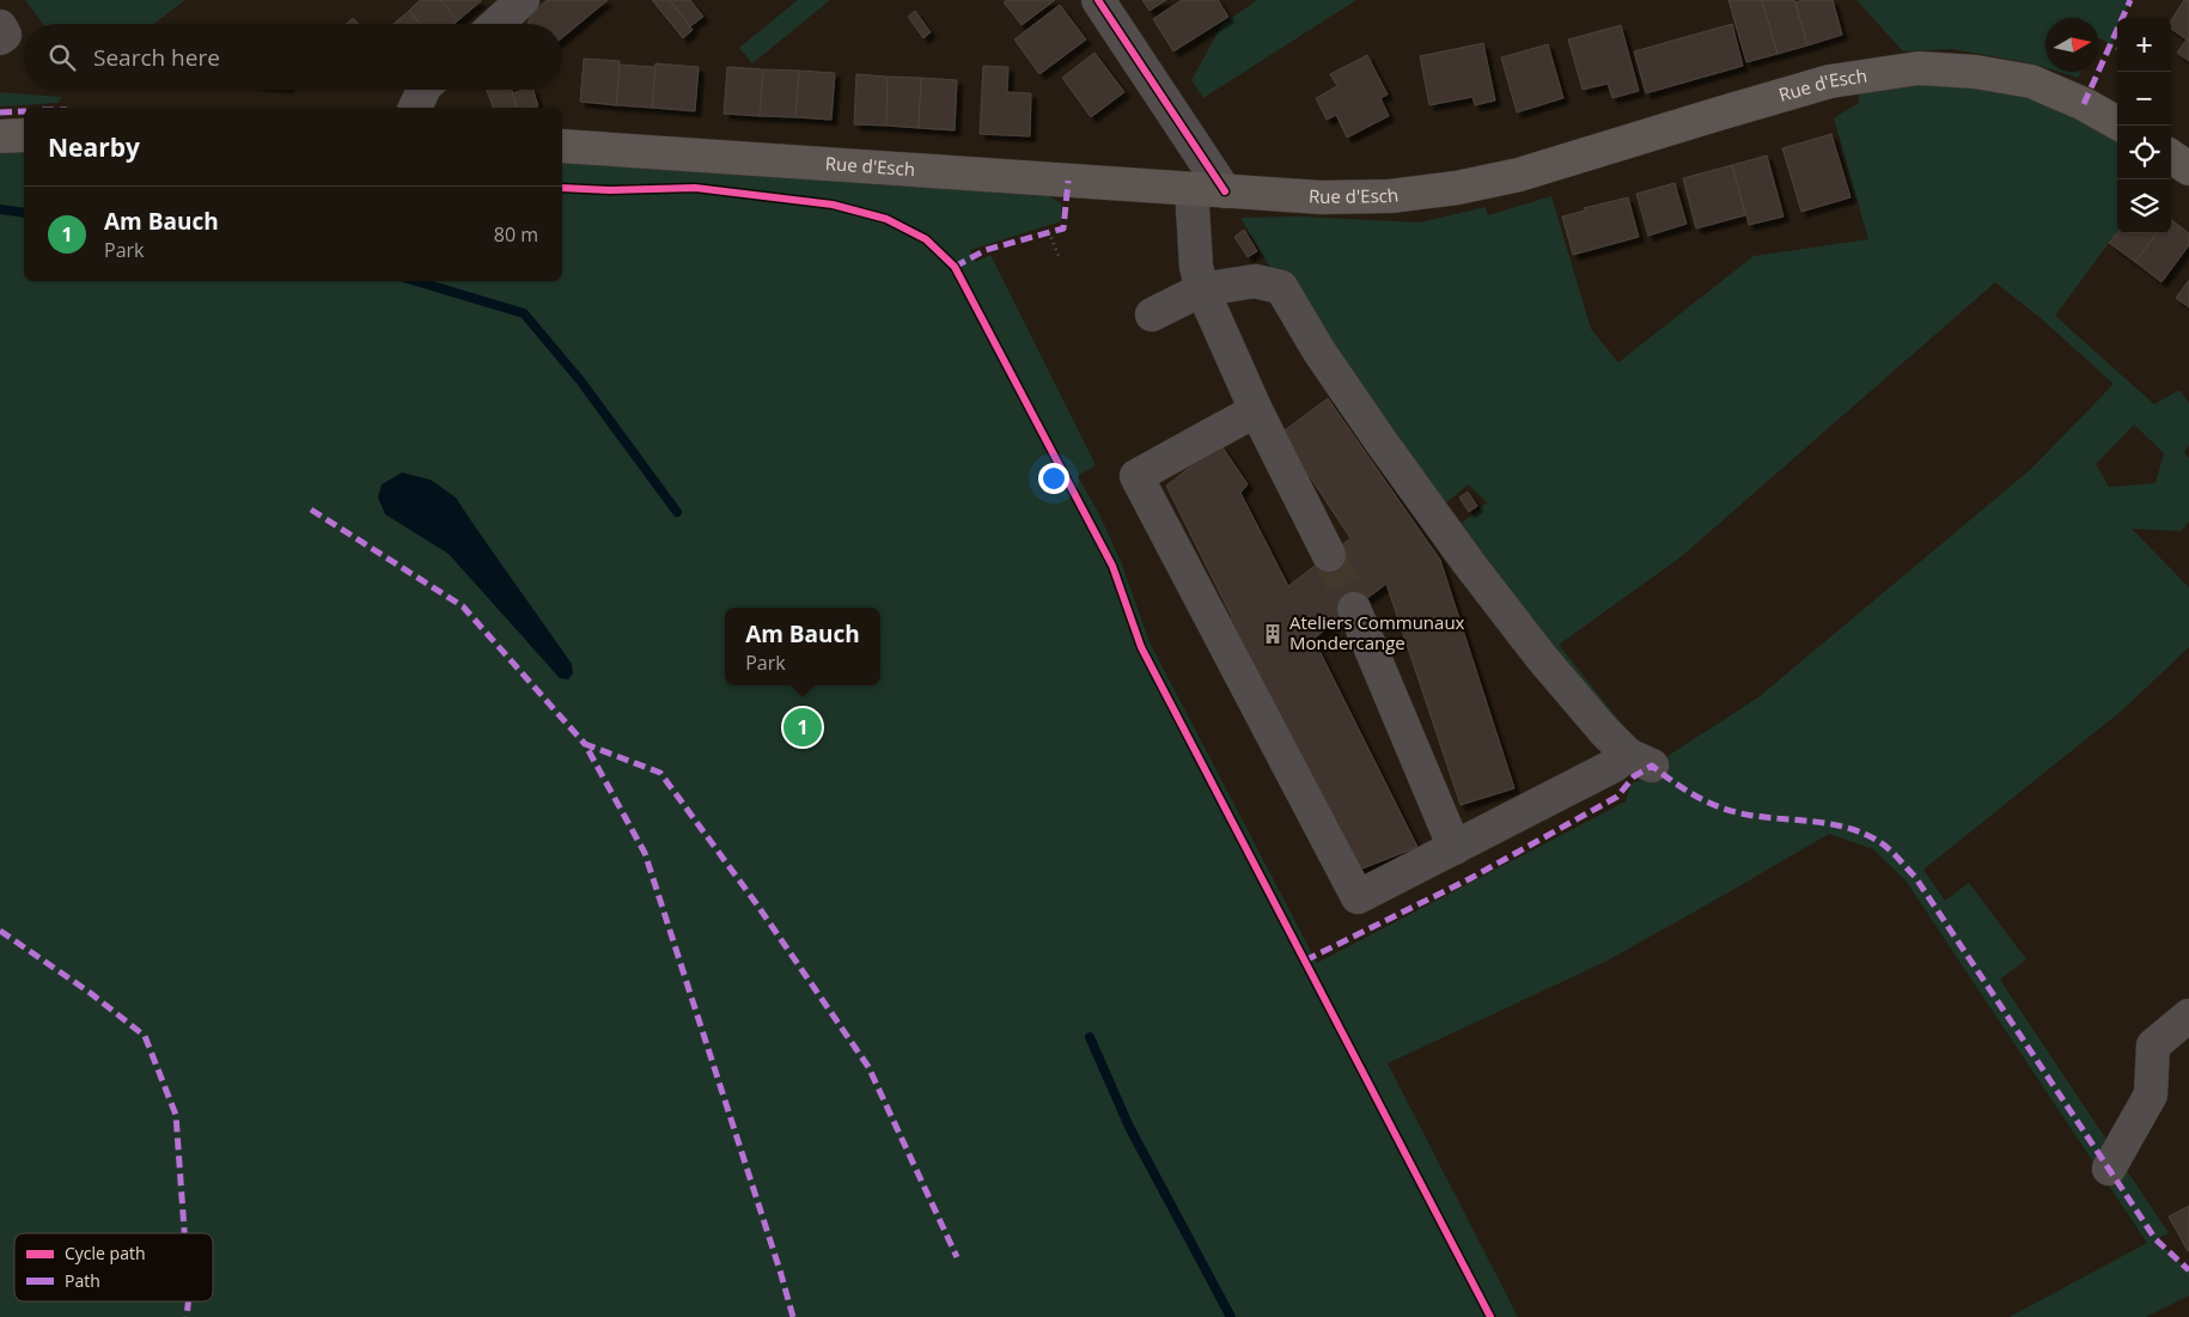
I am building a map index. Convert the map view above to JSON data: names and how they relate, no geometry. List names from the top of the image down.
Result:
{
  "streets": {
    "main road": ["Rue d'Esch"]
  },
  "places": {
    "building": ["Ateliers Communaux Mondercange"]
  },
  "legend": ["Cycle path", "Path"],
  "north": "right",
  "page": {
    "map_buttons": ["+", "−"],
    "search": "Search here",
    "heading": "Nearby",
    "list": [
      {
        "mark": "1",
        "name": "Am Bauch",
        "note": "Park",
        "value": "80 m"
      }
    ],
    "popup": ["Am Bauch", "Park"],
    "pins": "1"
  }
}
